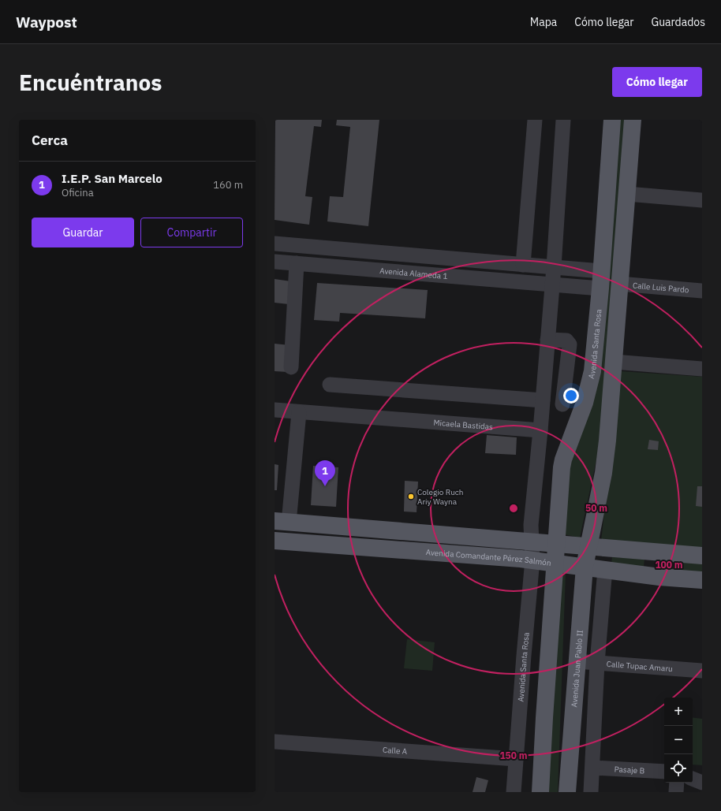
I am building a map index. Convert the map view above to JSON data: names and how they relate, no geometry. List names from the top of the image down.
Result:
{
  "streets": {
    "main road": ["Avenida Santa Rosa", "Avenida Comandante Pérez Salmón", "Avenida Juan Pablo II"],
    "street": [
      "Avenida Alameda 1",
      "Calle Luis Pardo",
      "Micaela Bastidas",
      "Calle Tupac Amaru",
      "Calle A",
      "Pasaje B"
    ]
  },
  "crossings": [
    ["Avenida Alameda 1", "Avenida Santa Rosa"],
    ["Avenida Santa Rosa", "Avenida Comandante Pérez Salmón"],
    ["Avenida Santa Rosa", "Calle A"],
    ["Avenida Comandante Pérez Salmón", "Avenida Juan Pablo II"],
    ["Calle Tupac Amaru", "Avenida Juan Pablo II"]
  ],
  "places": ["Colegio Ruch Ariy Wayna"],
  "page": {
    "header": "Waypost",
    "nav": ["Mapa", "Cómo llegar", "Guardados"],
    "buttons": [
      "Cómo llegar",
      ["Guardar", "Compartir"]
    ],
    "title": "Encuéntranos",
    "heading": "Cerca",
    "list": [
      {
        "mark": "1",
        "name": "I.E.P. San Marcelo",
        "note": "Oficina",
        "value": "160 m"
      }
    ],
    "pins": "1",
    "map_buttons": ["+", "−"]
  },
  "rings": ["50 m", "100 m", "150 m"]
}
